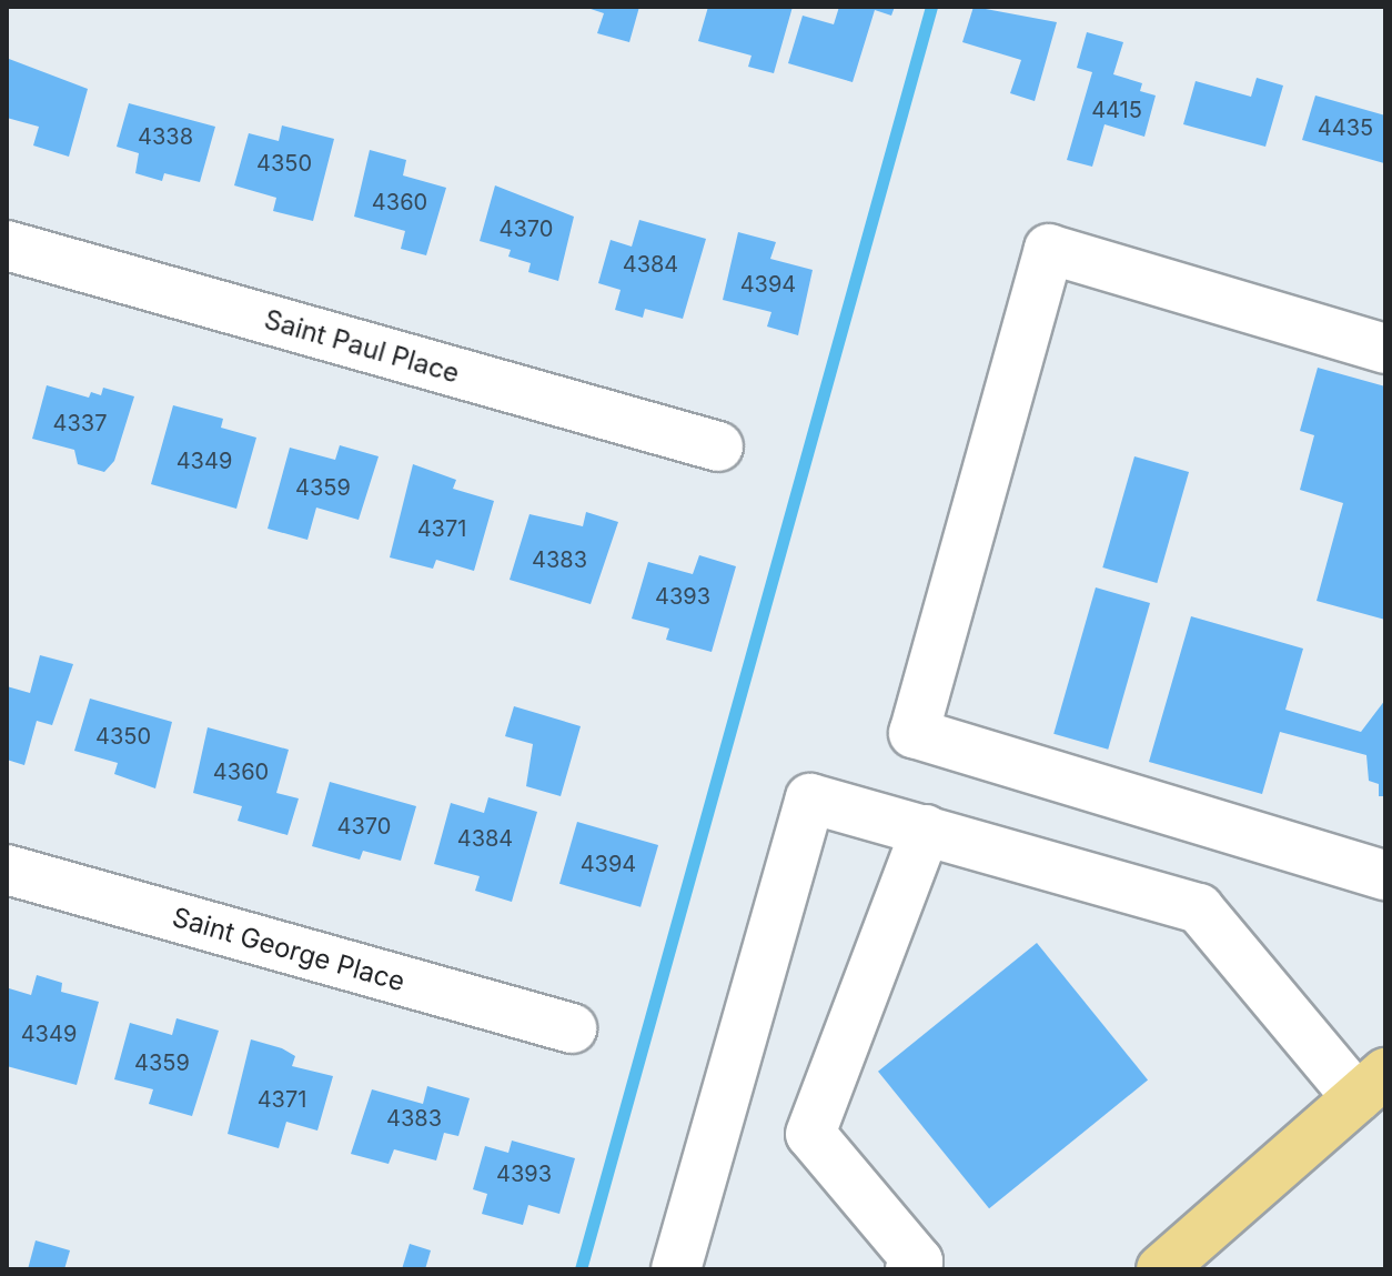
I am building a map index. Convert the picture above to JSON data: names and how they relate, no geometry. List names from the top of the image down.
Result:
{
  "streets": {
    "street": ["Saint Paul Place", "Saint George Place"]
  },
  "house_numbers": [
    "4415",
    "4435",
    "4338",
    "4350",
    "4360",
    "4370",
    "4384",
    "4394",
    "4337",
    "4349",
    "4359",
    "4371",
    "4383",
    "4393",
    "4350",
    "4360",
    "4370",
    "4384",
    "4394",
    "4349",
    "4359",
    "4371",
    "4383",
    "4393"
  ]
}
